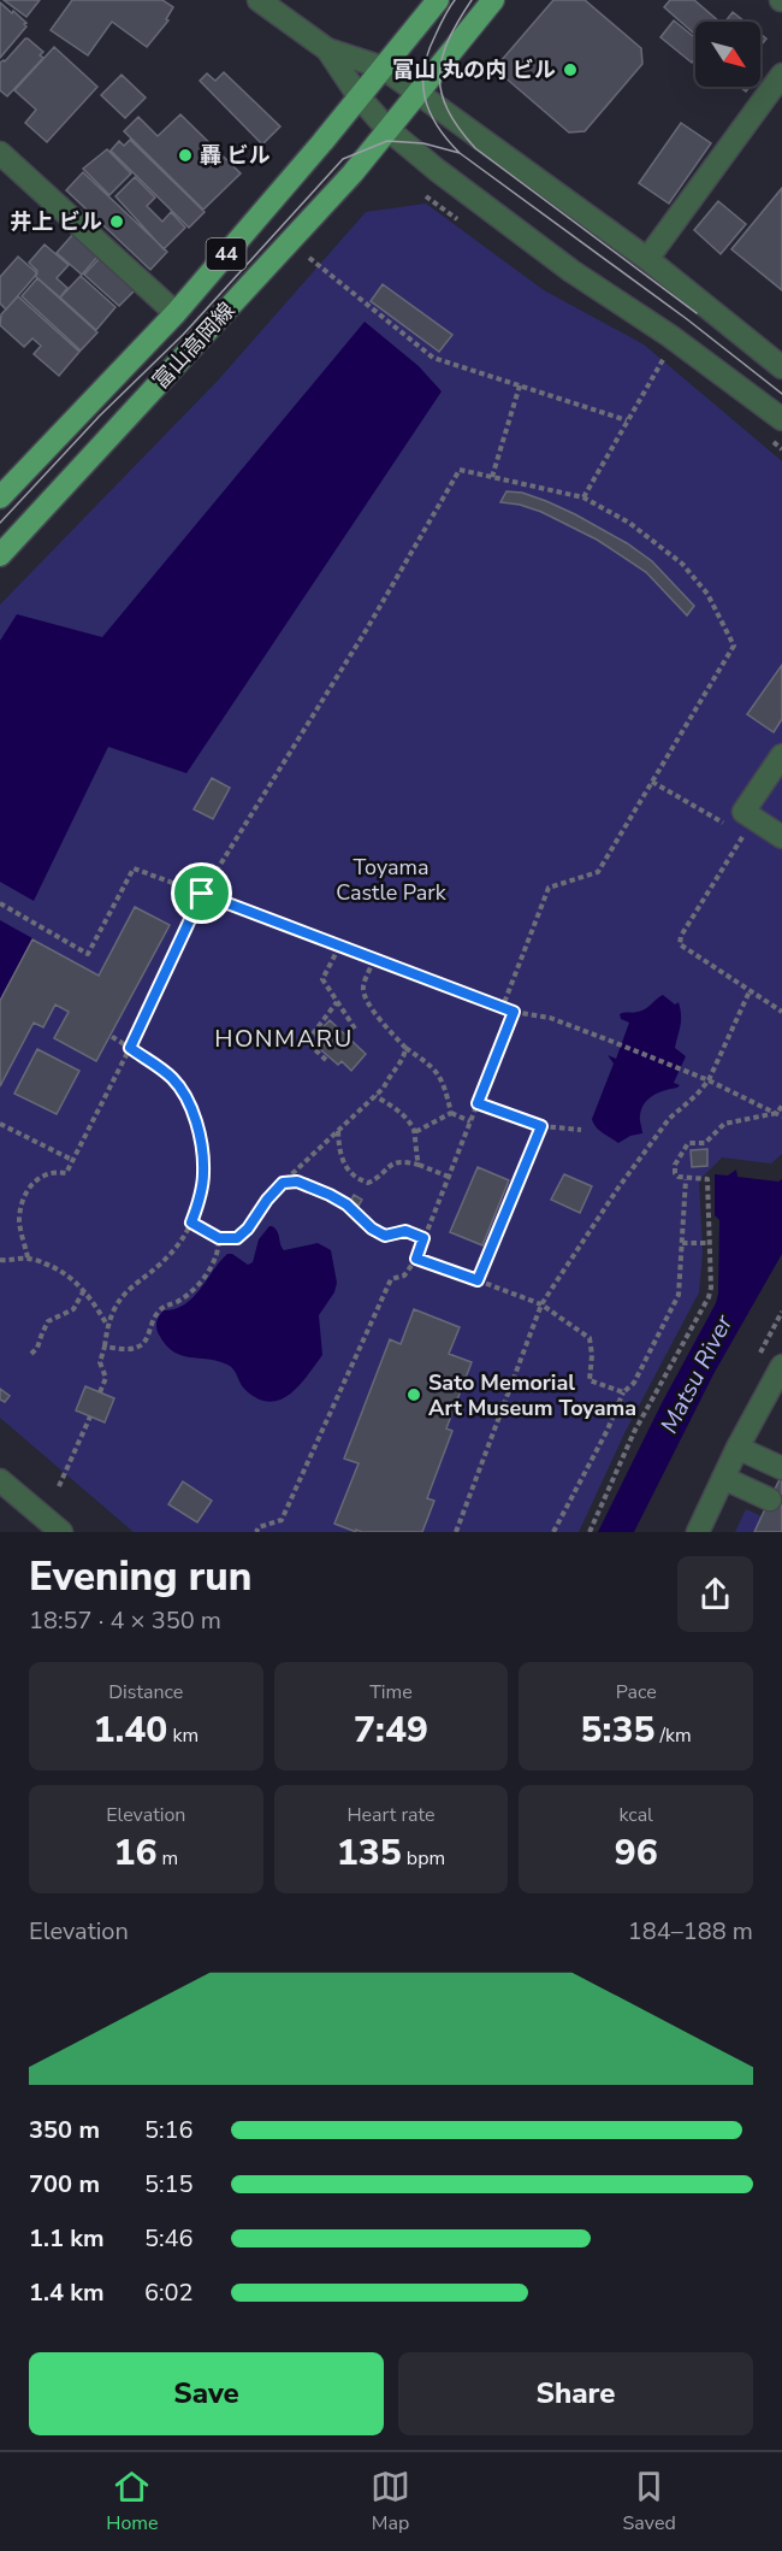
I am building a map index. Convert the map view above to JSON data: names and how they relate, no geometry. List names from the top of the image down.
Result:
{
  "streets": {
    "main road": ["44", "富山高岡線"]
  },
  "districts": ["HONMARU"],
  "water": ["Matsu River"],
  "parks": ["Toyama Castle Park"],
  "places": [
    "富山 丸の内 ビル",
    "轟 ビル",
    "井上 ビル",
    "Sato Memorial Art Museum Toyama"
  ],
  "north": "bottom right",
  "page": {
    "heading": ["Evening run", "18:57 · 4 × 350 m"],
    "stats": [
      ["Distance", "1.40 km"],
      ["Time", "7:49"],
      ["Pace", "5:35 /km"],
      ["Elevation", "16 m"],
      ["Heart rate", "135 bpm"],
      ["kcal", "96"]
    ],
    "chart": ["Elevation", "184–188 m"],
    "list": [
      {
        "name": "350 m",
        "note": "5:16"
      },
      {
        "name": "700 m",
        "note": "5:15"
      },
      {
        "name": "1.1 km",
        "note": "5:46"
      },
      {
        "name": "1.4 km",
        "note": "6:02"
      }
    ],
    "buttons": ["Save", "Share"],
    "tabs": ["Home", "Map", "Saved"]
  }
}
